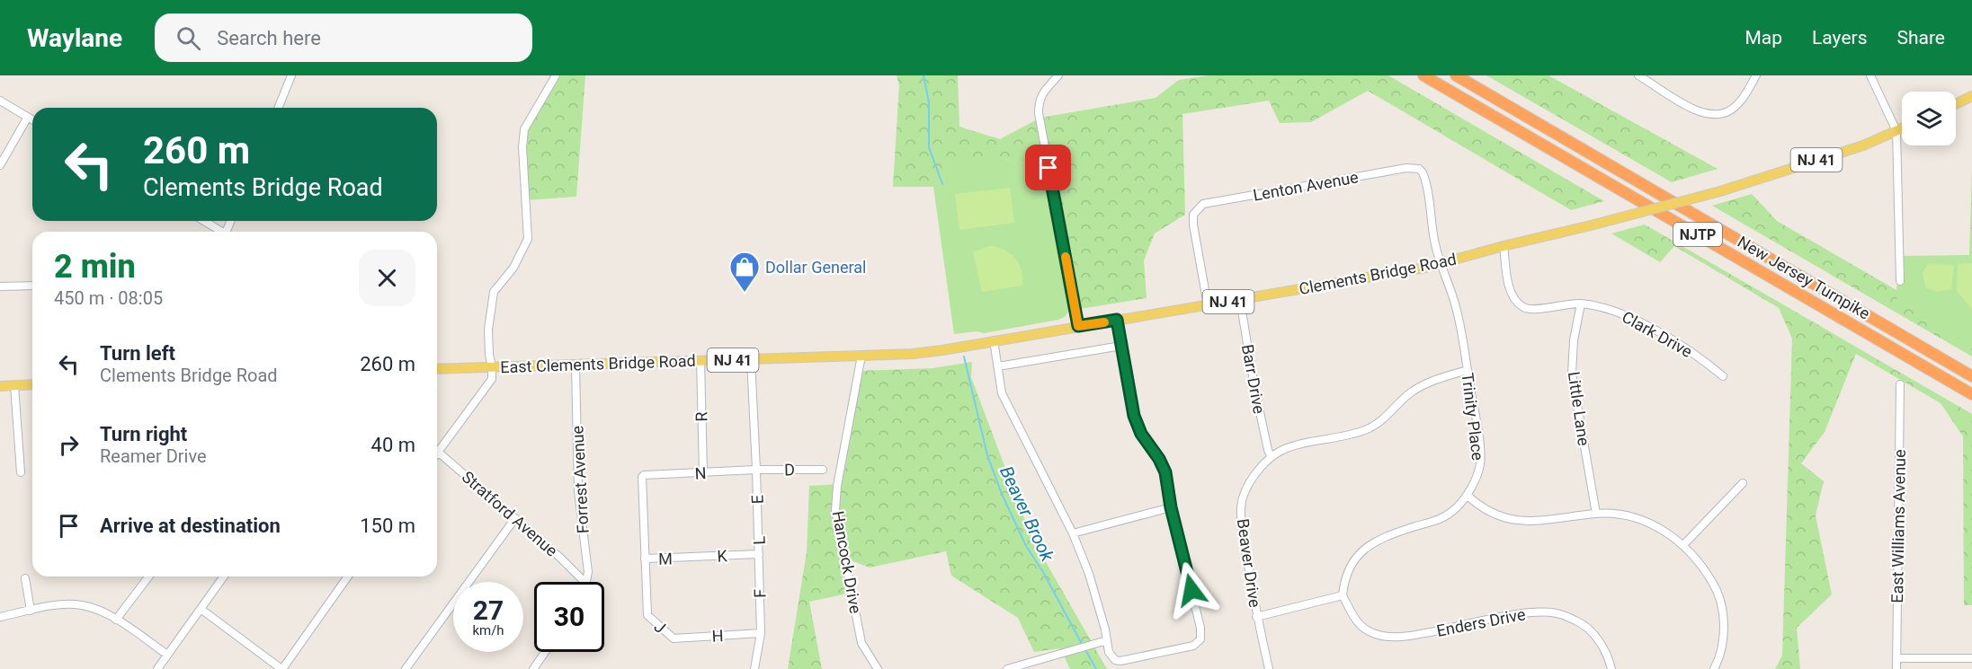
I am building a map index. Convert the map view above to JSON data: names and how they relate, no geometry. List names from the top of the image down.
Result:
{
  "streets": {
    "highway": ["NJTP", "New Jersey Turnpike"],
    "main road": ["NJ 41", "Clements Bridge Road", "East Clements Bridge Road"],
    "street": [
      "Lenton Avenue",
      "Clark Drive",
      "Barr Drive",
      "Little Lane",
      "R",
      "Trinity Place",
      "D",
      "N",
      "Forrest Avenue",
      "E",
      "Stratford Avenue",
      "East Williams Avenue",
      "L",
      "K",
      "M",
      "Hancock Drive",
      "Beaver Drive",
      "F",
      "Enders Drive",
      "J",
      "H"
    ]
  },
  "crossings": [
    ["Lenton Avenue", "Clements Bridge Road"],
    ["Lenton Avenue", "Trinity Place"],
    ["Clements Bridge Road", "Clark Drive"],
    ["Clements Bridge Road", "East Clements Bridge Road"],
    ["Clements Bridge Road", "Barr Drive"],
    ["Clements Bridge Road", "Trinity Place"],
    ["Clements Bridge Road", "Hancock Drive"],
    ["Clark Drive", "Little Lane"],
    ["East Clements Bridge Road", "R"],
    ["East Clements Bridge Road", "Forrest Avenue"],
    ["East Clements Bridge Road", "Hancock Drive"],
    ["Barr Drive", "Beaver Drive"],
    ["R", "N"],
    ["Trinity Place", "Beaver Drive"],
    ["Trinity Place", "Enders Drive"],
    ["D", "N"],
    ["D", "E"],
    ["N", "E"],
    ["N", "M"],
    ["N", "J"],
    ["E", "L"],
    ["L", "K"],
    ["L", "F"],
    ["K", "M"],
    ["K", "F"],
    ["M", "J"],
    ["F", "H"],
    ["J", "H"]
  ],
  "water": ["Beaver Brook"],
  "places": {
    "shop": ["Dollar General"]
  },
  "page": {
    "header": "Waylane",
    "search": "Search here",
    "nav": ["Map", "Layers", "Share"],
    "turn": ["260 m", "Clements Bridge Road"],
    "heading": ["2 min", "450 m · 08:05"],
    "list": [
      {
        "name": "Turn left",
        "note": "Clements Bridge Road",
        "value": "260 m"
      },
      {
        "name": "Turn right",
        "note": "Reamer Drive",
        "value": "40 m"
      },
      {
        "name": "Arrive at destination",
        "value": "150 m"
      }
    ],
    "speed": "27 km/h",
    "limit": "30"
  }
}
